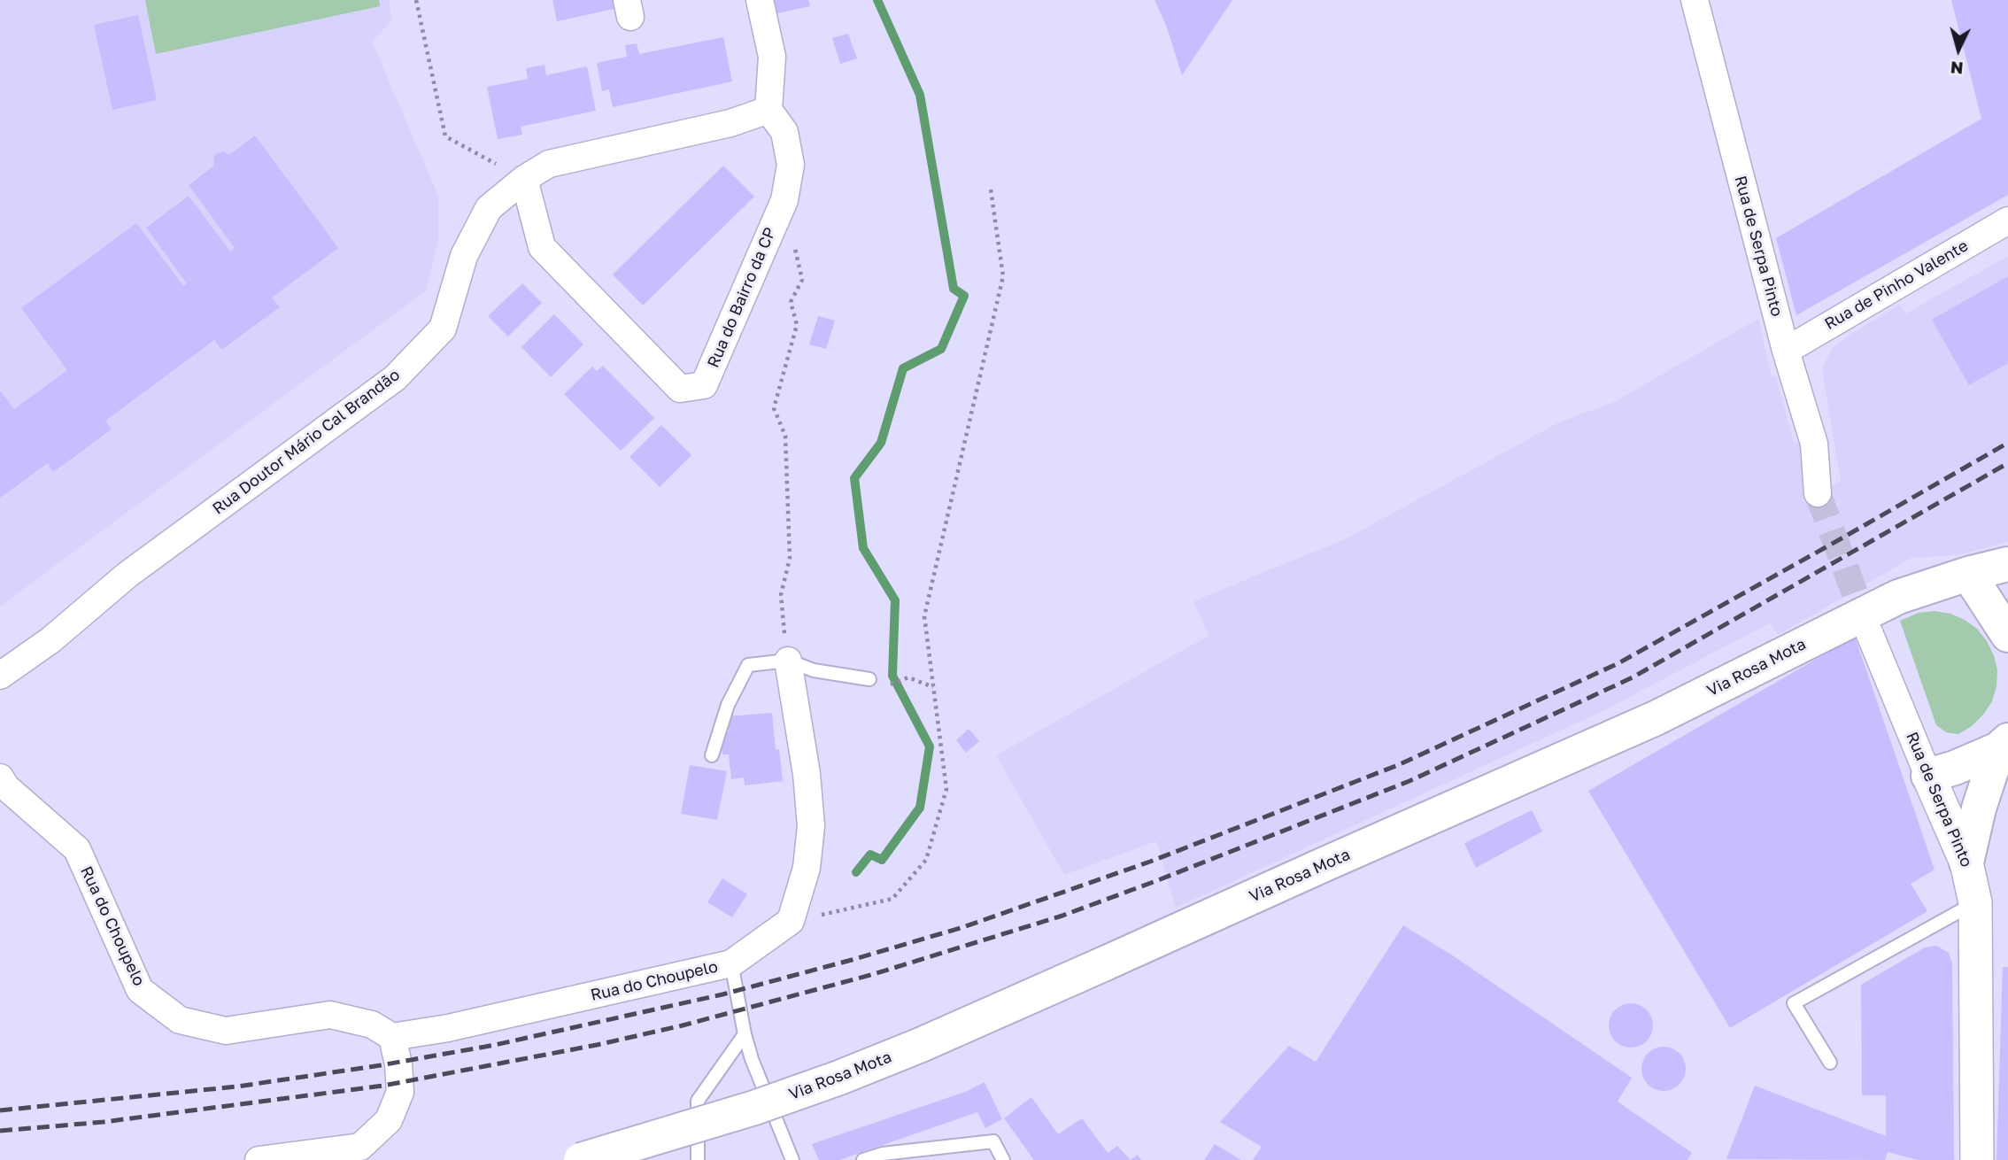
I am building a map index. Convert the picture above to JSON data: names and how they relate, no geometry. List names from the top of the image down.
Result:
{
  "streets": {
    "main road": ["Via Rosa Mota"],
    "street": [
      "Rua de Serpa Pinto",
      "Rua de Pinho Valente",
      "Rua do Bairro da CP",
      "Rua Doutor Mário Cal Brandão",
      "Rua do Choupelo"
    ]
  },
  "crossings": [
    ["Rua de Serpa Pinto", "Rua de Pinho Valente"],
    ["Rua do Bairro da CP", "Rua Doutor Mário Cal Brandão"]
  ],
  "north": "bottom"
}
